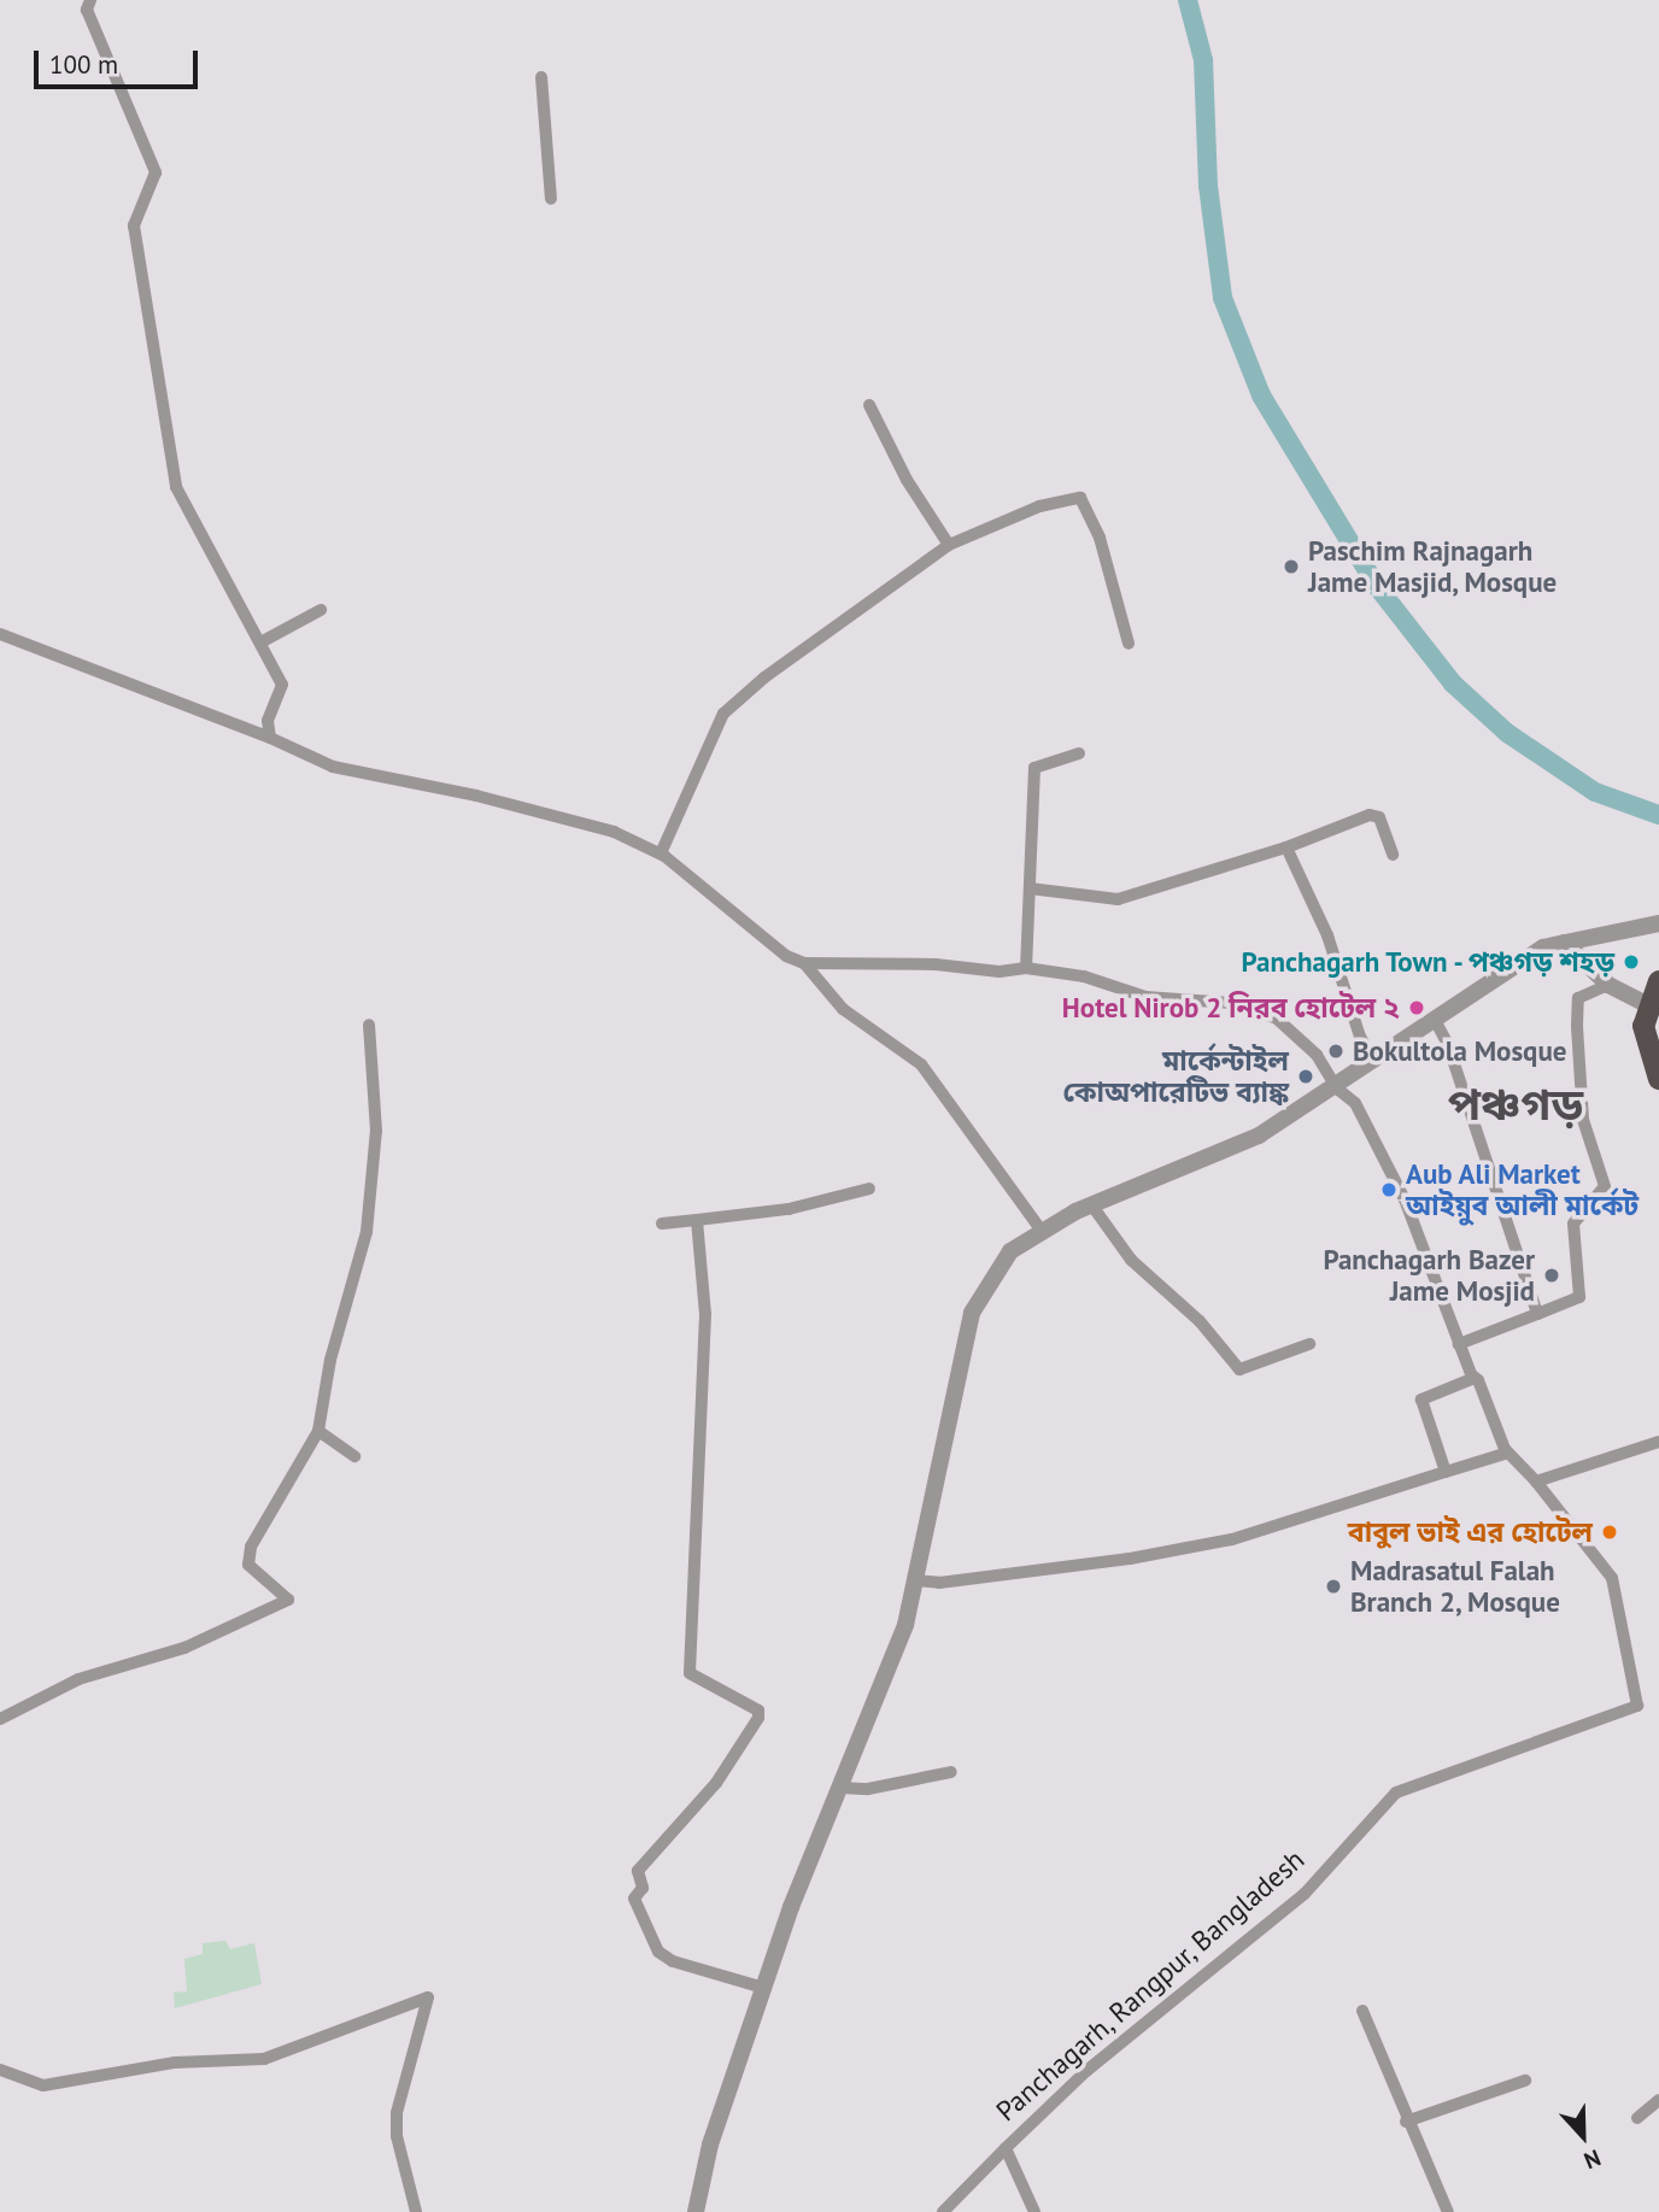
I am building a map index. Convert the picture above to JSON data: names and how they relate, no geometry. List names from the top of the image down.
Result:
{
  "streets": {
    "street": ["Panchagarh, Rangpur, Bangladesh"]
  },
  "districts": ["পঞ্চগড়"],
  "places": [
    "Paschim Rajnagarh Jame Masjid, Mosque",
    "Panchagarh Town - পঞ্চগড় শহড়",
    "Hotel Nirob 2 নিরব হোটেল ২",
    "Bokultola Mosque",
    "মার্কেন্টাইল কোঅপারেটিভ ব্যাঙ্ক",
    "Aub Ali Market আইয়ুব আলী মার্কেট",
    "Panchagarh Bazer Jame Mosjid",
    "বাবুল ভাই এর হোটেল",
    "Madrasatul Falah Branch 2, Mosque"
  ],
  "scale_bar": "100 m",
  "north": "bottom"
}
